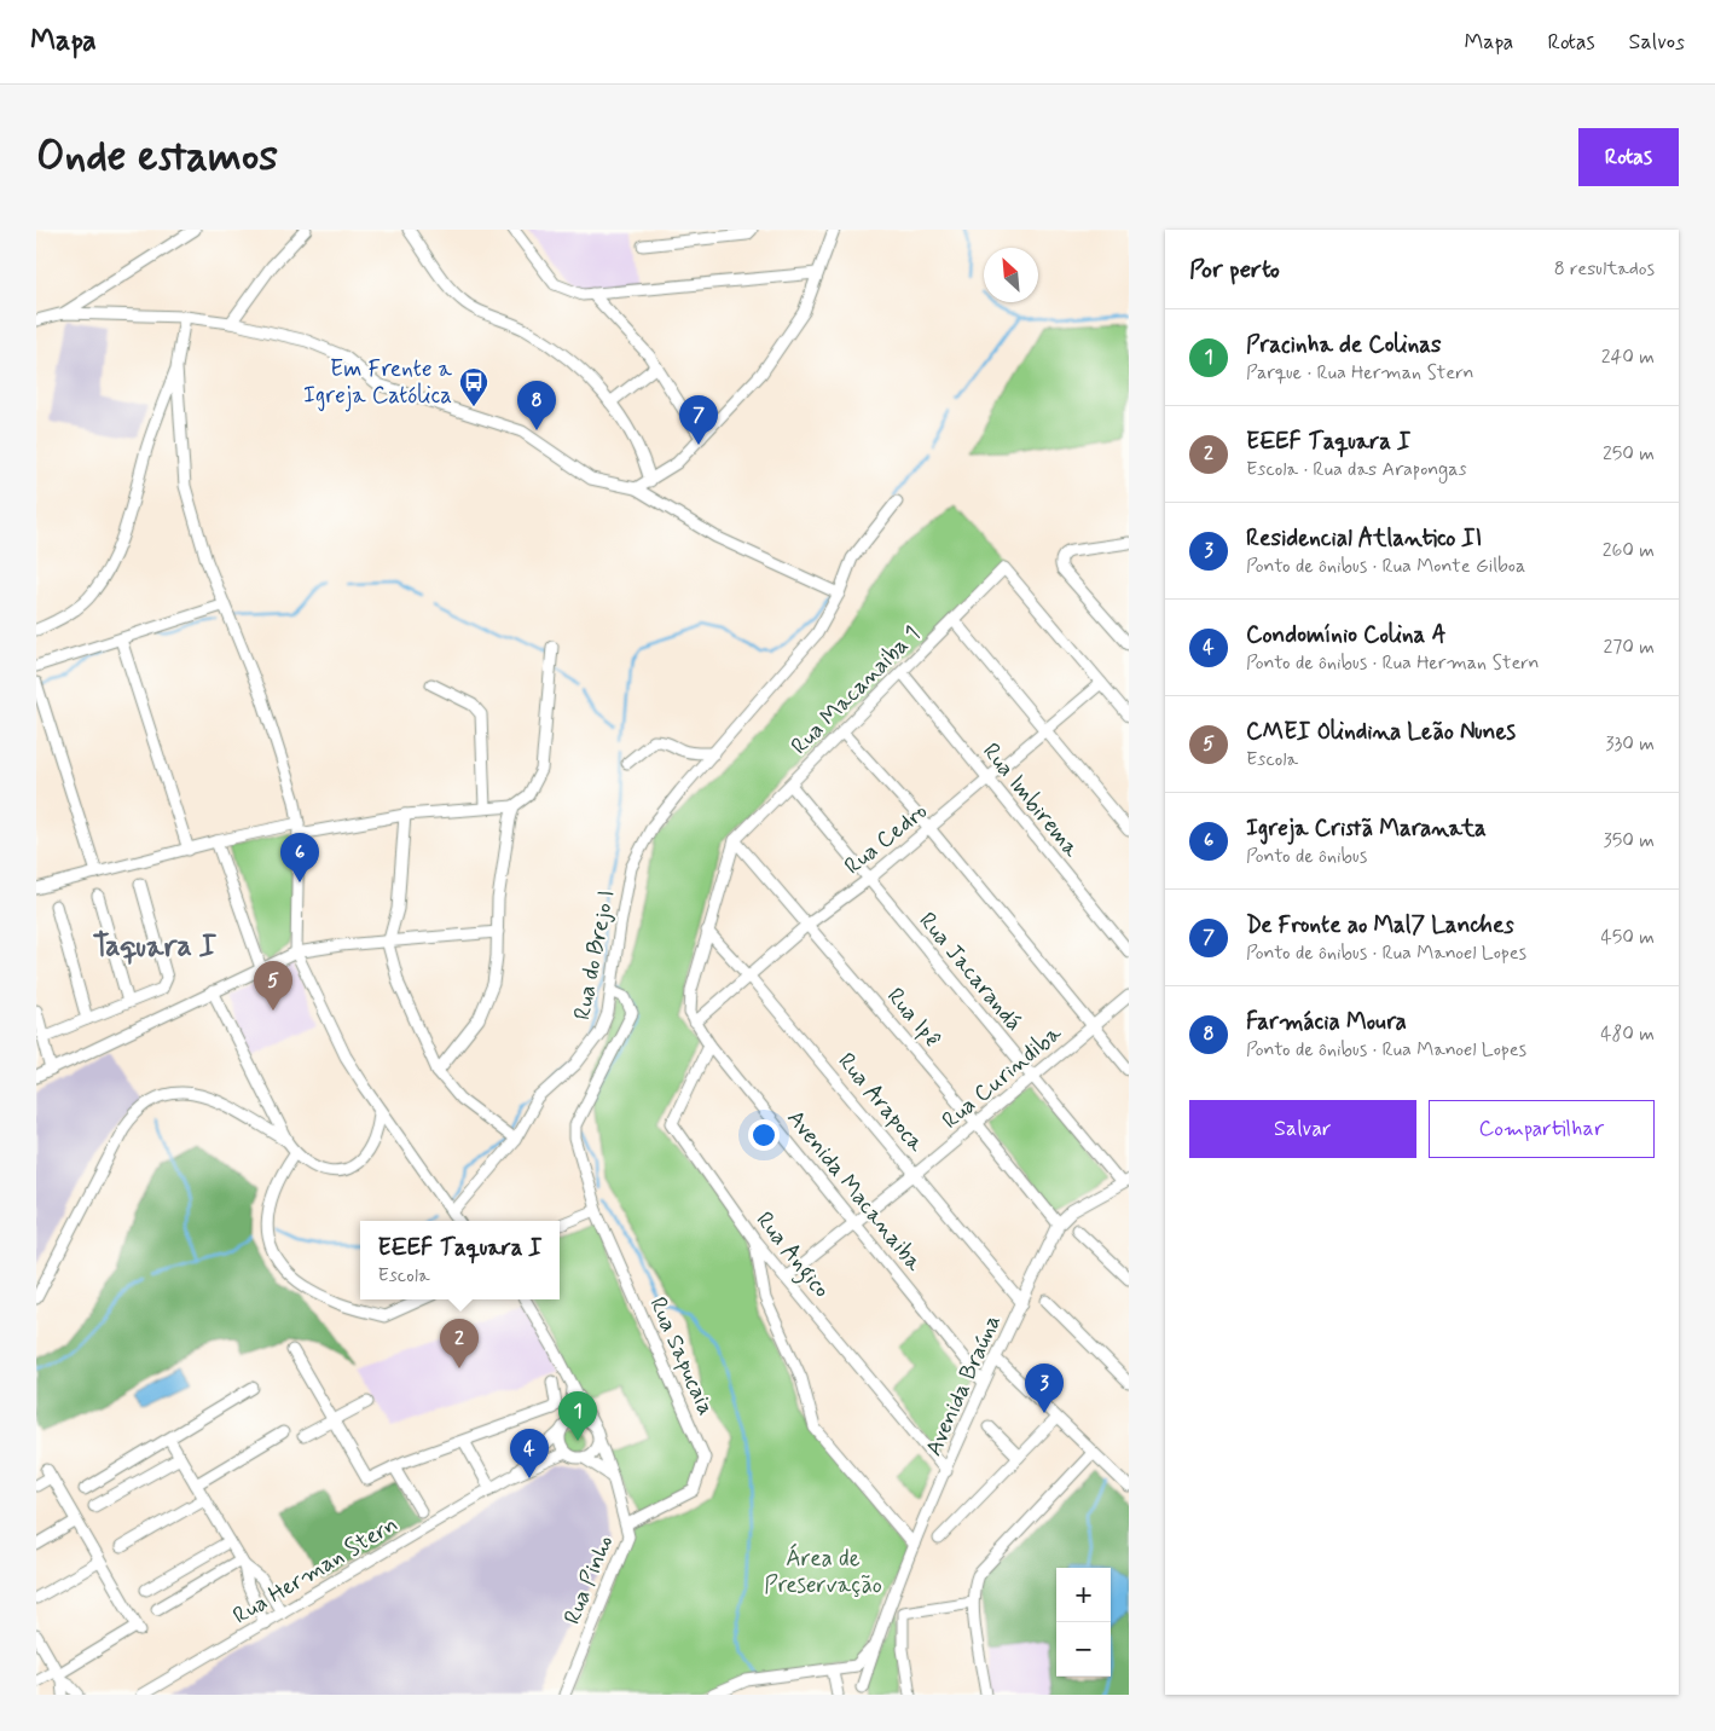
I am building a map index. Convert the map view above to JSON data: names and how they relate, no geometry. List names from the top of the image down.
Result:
{
  "streets": {
    "street": [
      "Rua Macanaiba 1",
      "Rua Imbirema",
      "Rua Cedro",
      "Rua do Brejo I",
      "Rua Jacarandá",
      "Rua Ipê",
      "Rua Curindiba",
      "Rua Arapoca",
      "Avenida Macanaiba",
      "Rua Angico",
      "Rua Sapucaia",
      "Avenida Braúna",
      "Rua Herman Stern",
      "Rua Pinho"
    ]
  },
  "crossings": [
    ["Rua Macanaiba 1", "Rua Imbirema"],
    ["Rua Macanaiba 1", "Rua Cedro"],
    ["Rua Macanaiba 1", "Rua Jacarandá"],
    ["Rua Macanaiba 1", "Rua Ipê"],
    ["Rua Imbirema", "Rua Cedro"],
    ["Rua Cedro", "Rua Jacarandá"],
    ["Rua Cedro", "Rua Ipê"],
    ["Rua Cedro", "Rua Arapoca"],
    ["Rua Cedro", "Avenida Macanaiba"],
    ["Rua do Brejo I", "Rua Sapucaia"],
    ["Rua Jacarandá", "Rua Curindiba"],
    ["Rua Jacarandá", "Avenida Braúna"],
    ["Rua Ipê", "Rua Curindiba"],
    ["Rua Ipê", "Avenida Braúna"],
    ["Rua Curindiba", "Rua Arapoca"],
    ["Rua Curindiba", "Avenida Macanaiba"],
    ["Rua Curindiba", "Rua Angico"],
    ["Rua Arapoca", "Avenida Braúna"],
    ["Avenida Macanaiba", "Rua Angico"],
    ["Avenida Macanaiba", "Avenida Braúna"],
    ["Rua Angico", "Avenida Braúna"],
    ["Rua Sapucaia", "Rua Pinho"],
    ["Rua Herman Stern", "Rua Pinho"]
  ],
  "districts": ["Taquara I"],
  "parks": ["Área de Preservação"],
  "places": {
    "bus stop": ["Em Frente a Igreja Católica"]
  },
  "north": "top left",
  "page": {
    "header": "Mapa",
    "nav": ["Mapa", "Rotas", "Salvos"],
    "buttons": [
      "Rotas",
      ["Salvar", "Compartilhar"]
    ],
    "title": "Onde estamos",
    "heading": ["Por perto", "8 resultados"],
    "list": [
      {
        "mark": "1",
        "name": "Pracinha de Colinas",
        "note": "Parque · Rua Herman Stern",
        "value": "240 m"
      },
      {
        "mark": "2",
        "name": "EEEF Taquara I",
        "note": "Escola · Rua das Arapongas",
        "value": "250 m"
      },
      {
        "mark": "3",
        "name": "Residencial Atlantico II",
        "note": "Ponto de ônibus · Rua Monte Gilboa",
        "value": "260 m"
      },
      {
        "mark": "4",
        "name": "Condomínio Colina A",
        "note": "Ponto de ônibus · Rua Herman Stern",
        "value": "270 m"
      },
      {
        "mark": "5",
        "name": "CMEI Olindina Leão Nunes",
        "note": "Escola",
        "value": "330 m"
      },
      {
        "mark": "6",
        "name": "Igreja Cristã Maranata",
        "note": "Ponto de ônibus",
        "value": "350 m"
      },
      {
        "mark": "7",
        "name": "De Fronte ao Mal7 Lanches",
        "note": "Ponto de ônibus · Rua Manoel Lopes",
        "value": "450 m"
      },
      {
        "mark": "8",
        "name": "Farmácia Moura",
        "note": "Ponto de ônibus · Rua Manoel Lopes",
        "value": "480 m"
      }
    ],
    "pins": [
      "8",
      "7",
      "6",
      "5",
      "2",
      "3",
      "1",
      "4"
    ],
    "popup": ["EEEF Taquara I", "Escola"],
    "map_buttons": ["+", "−"]
  }
}
